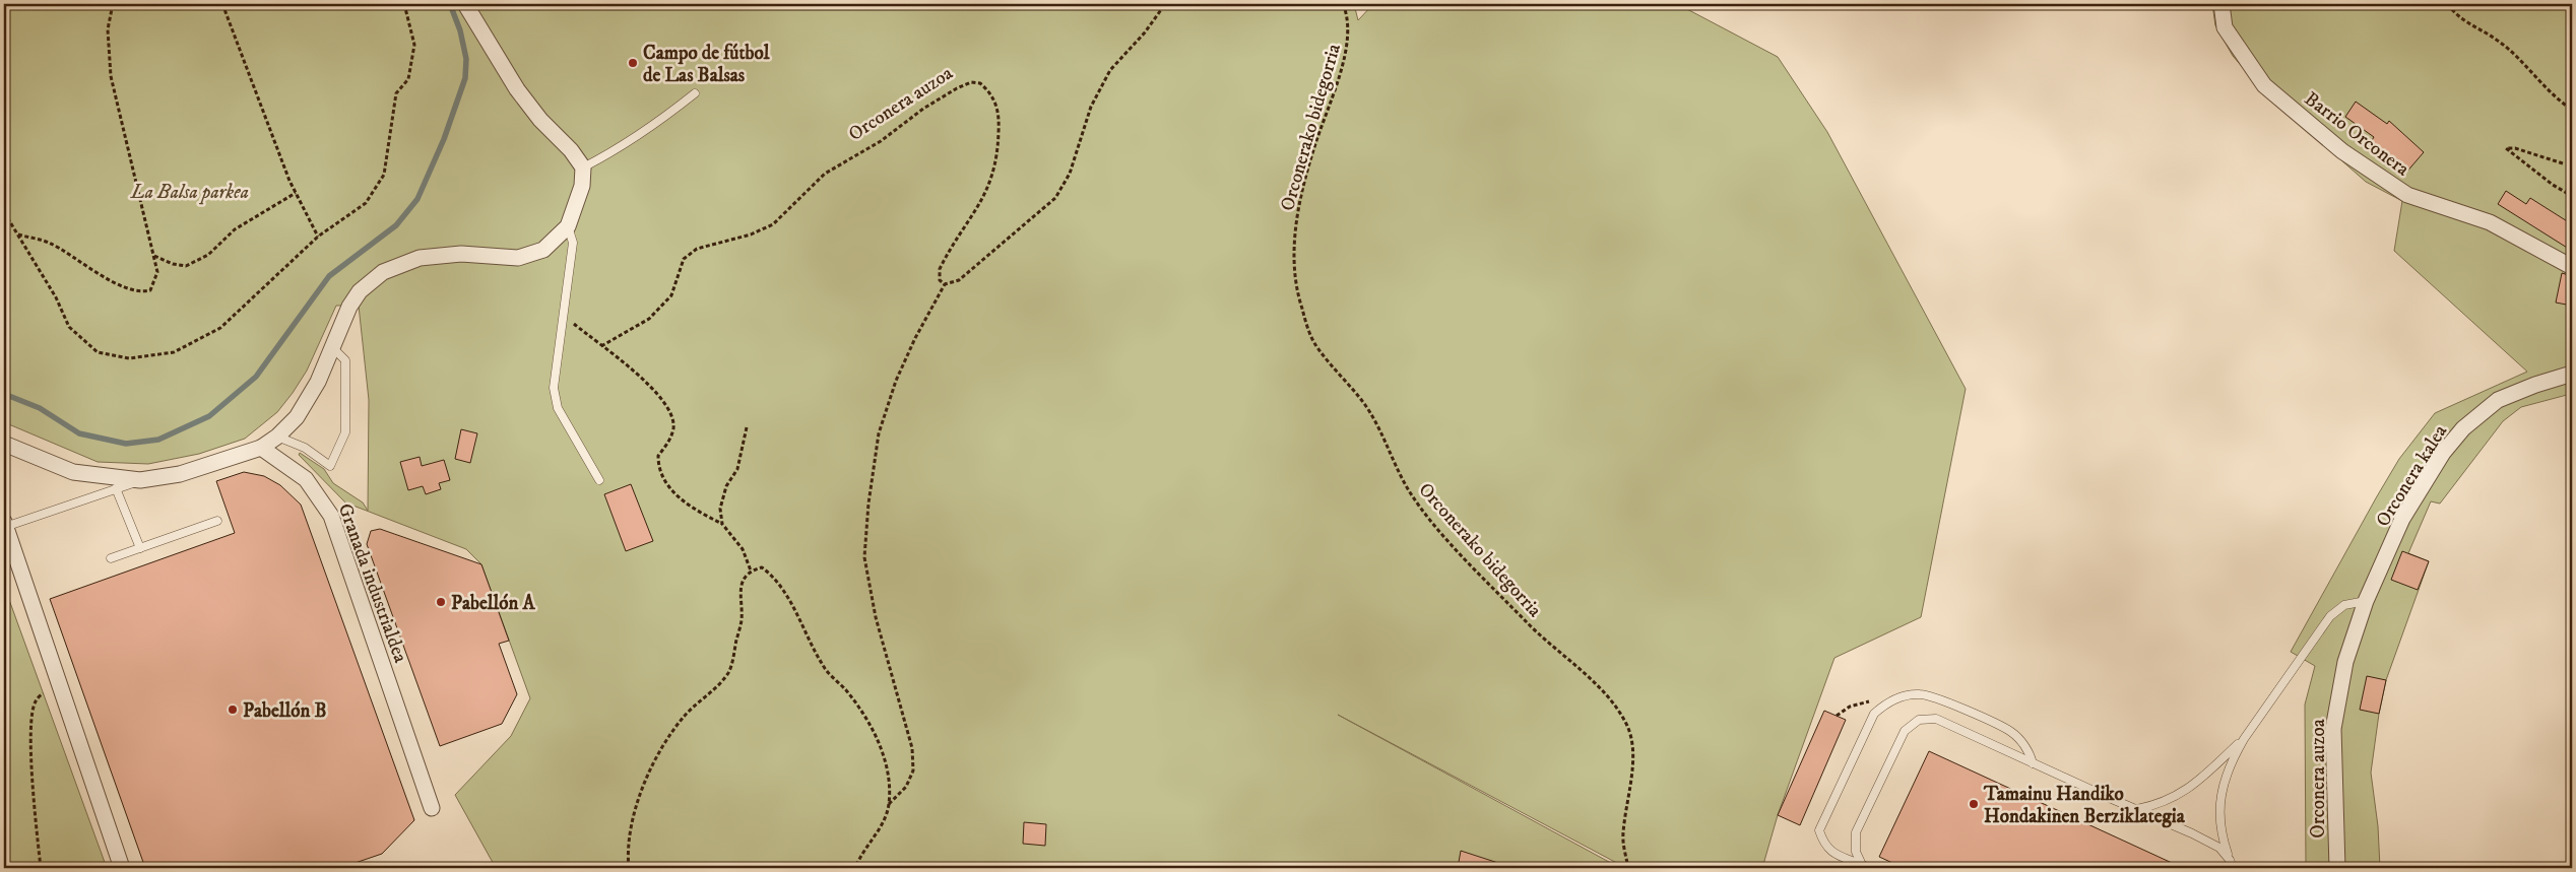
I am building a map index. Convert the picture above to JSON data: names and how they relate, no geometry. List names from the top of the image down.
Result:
{
  "streets": {
    "street": [
      "Orconera auzoa",
      "Barrio Orconera",
      "Orconera kalea",
      "Granada industrialdea"
    ],
    "path": ["Orconerako bidegorria"]
  },
  "crossings": [
    ["Orconera auzoa", "Orconera kalea"]
  ],
  "parks": ["La Balsa parkea"],
  "places": [
    "Campo de fútbol de Las Balsas",
    "Pabellón A",
    "Pabellón B",
    "Tamainu Handiko Hondakinen Berziklategia"
  ]
}
